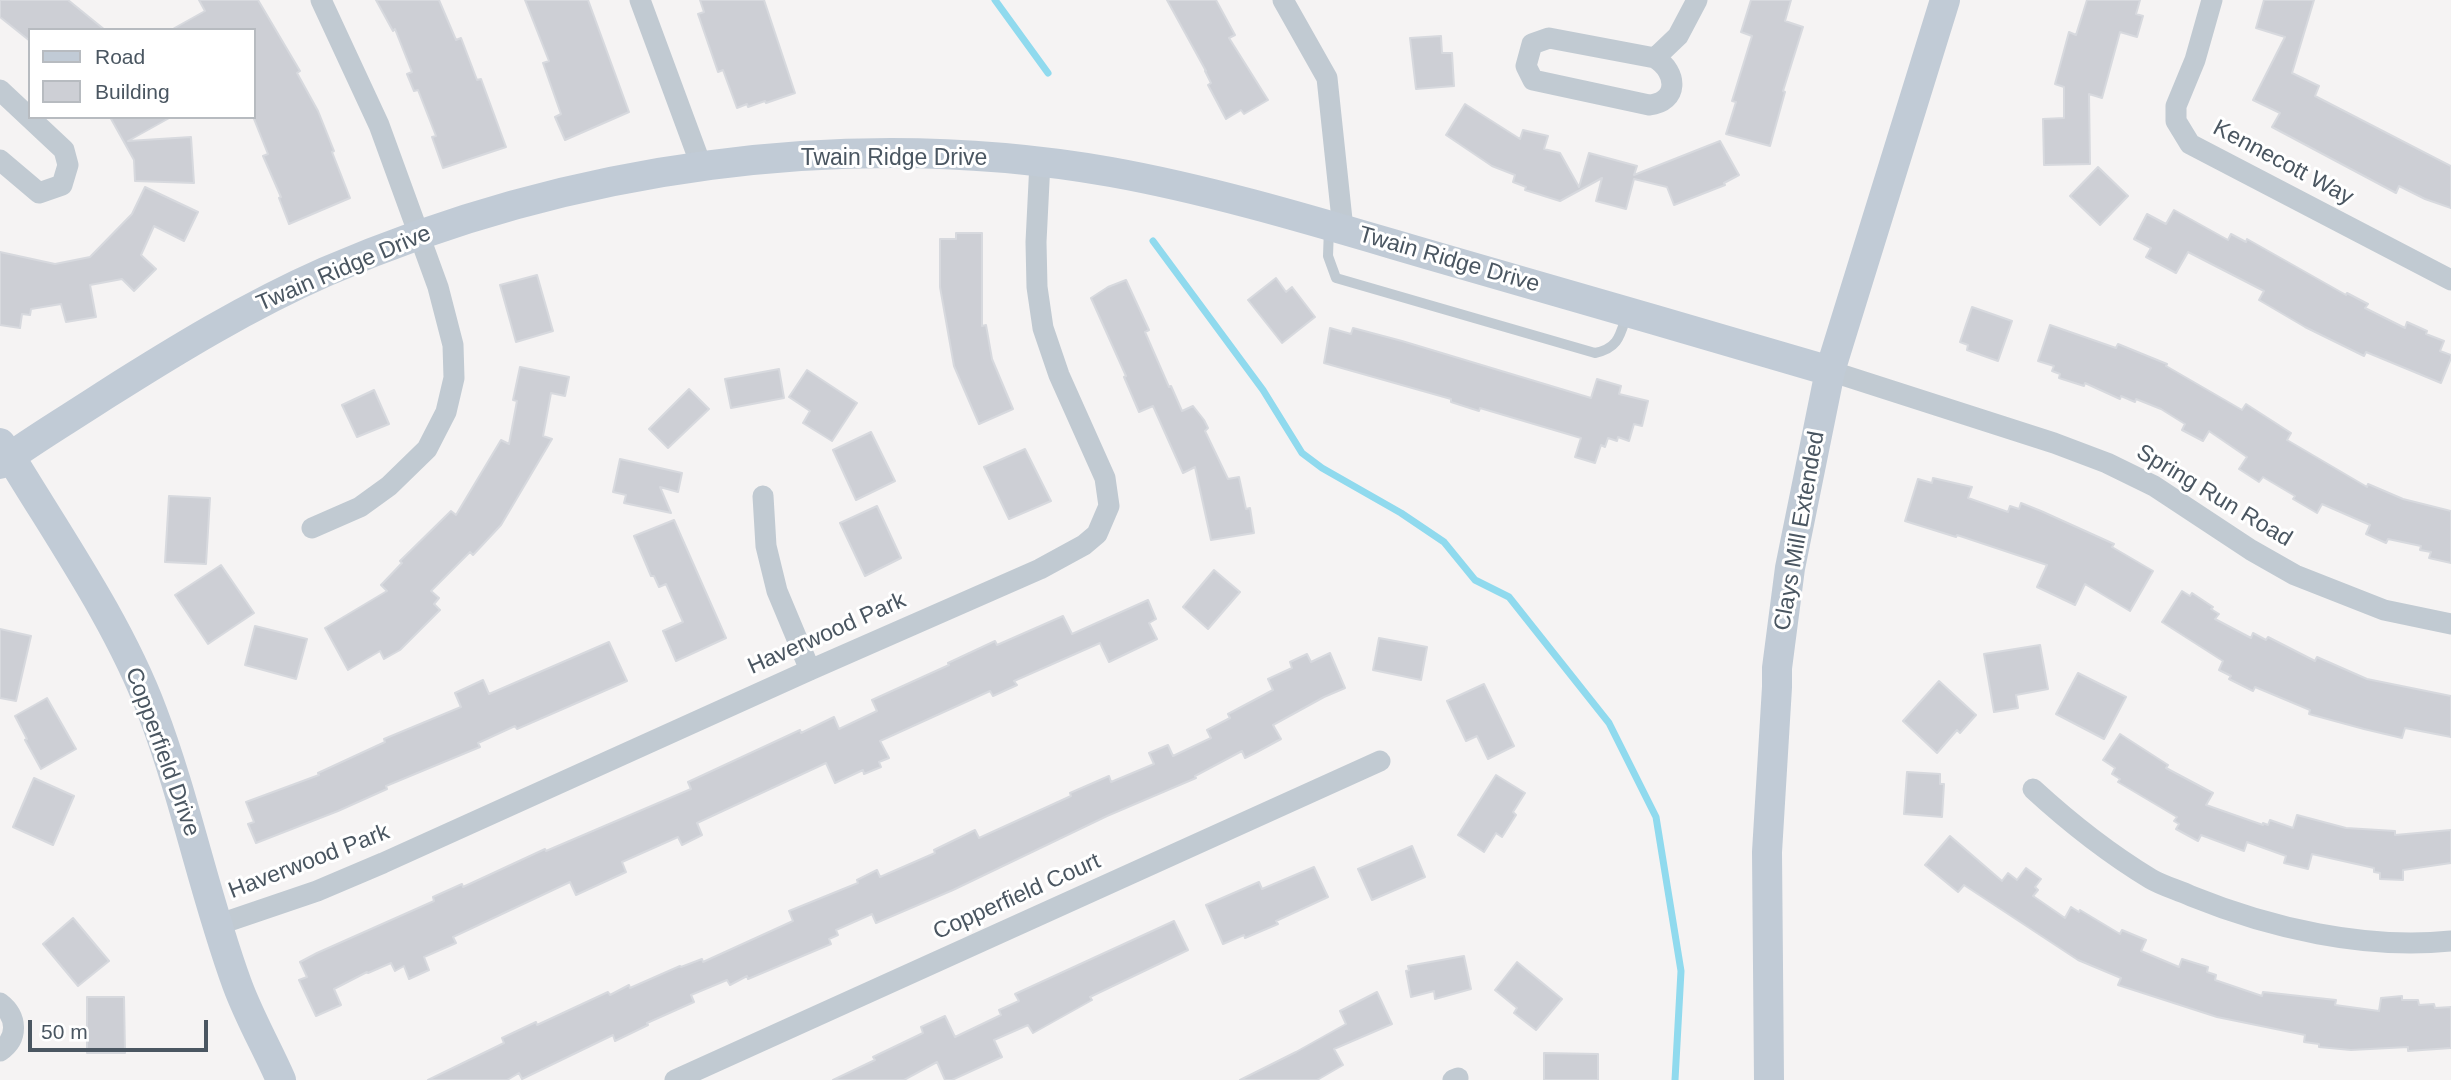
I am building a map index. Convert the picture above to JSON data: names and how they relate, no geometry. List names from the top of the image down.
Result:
{
  "streets": {
    "street": [
      "Twain Ridge Drive",
      "Kennecott Way",
      "Spring Run Road",
      "Clays Mill Extended",
      "Haverwood Park",
      "Copperfield Drive",
      "Copperfield Court"
    ]
  },
  "crossings": [
    ["Twain Ridge Drive", "Spring Run Road"],
    ["Twain Ridge Drive", "Clays Mill Extended"],
    ["Twain Ridge Drive", "Haverwood Park"],
    ["Twain Ridge Drive", "Copperfield Drive"],
    ["Spring Run Road", "Clays Mill Extended"],
    ["Haverwood Park", "Copperfield Drive"]
  ],
  "legend": ["Road", "Building"],
  "scale_bar": "50 m"
}
